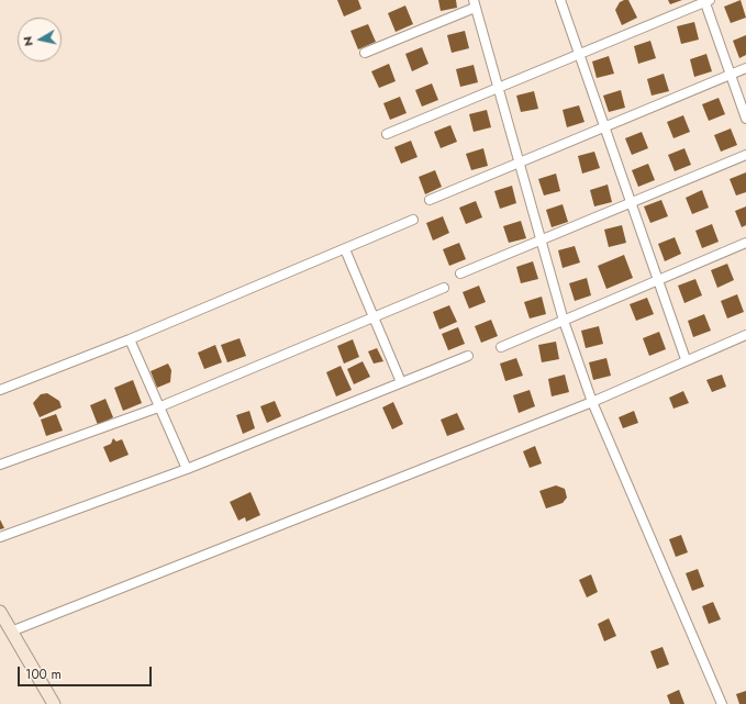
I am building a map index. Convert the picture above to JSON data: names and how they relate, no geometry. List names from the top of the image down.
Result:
{
  "scale_bar": "100 m",
  "north": "left"
}
